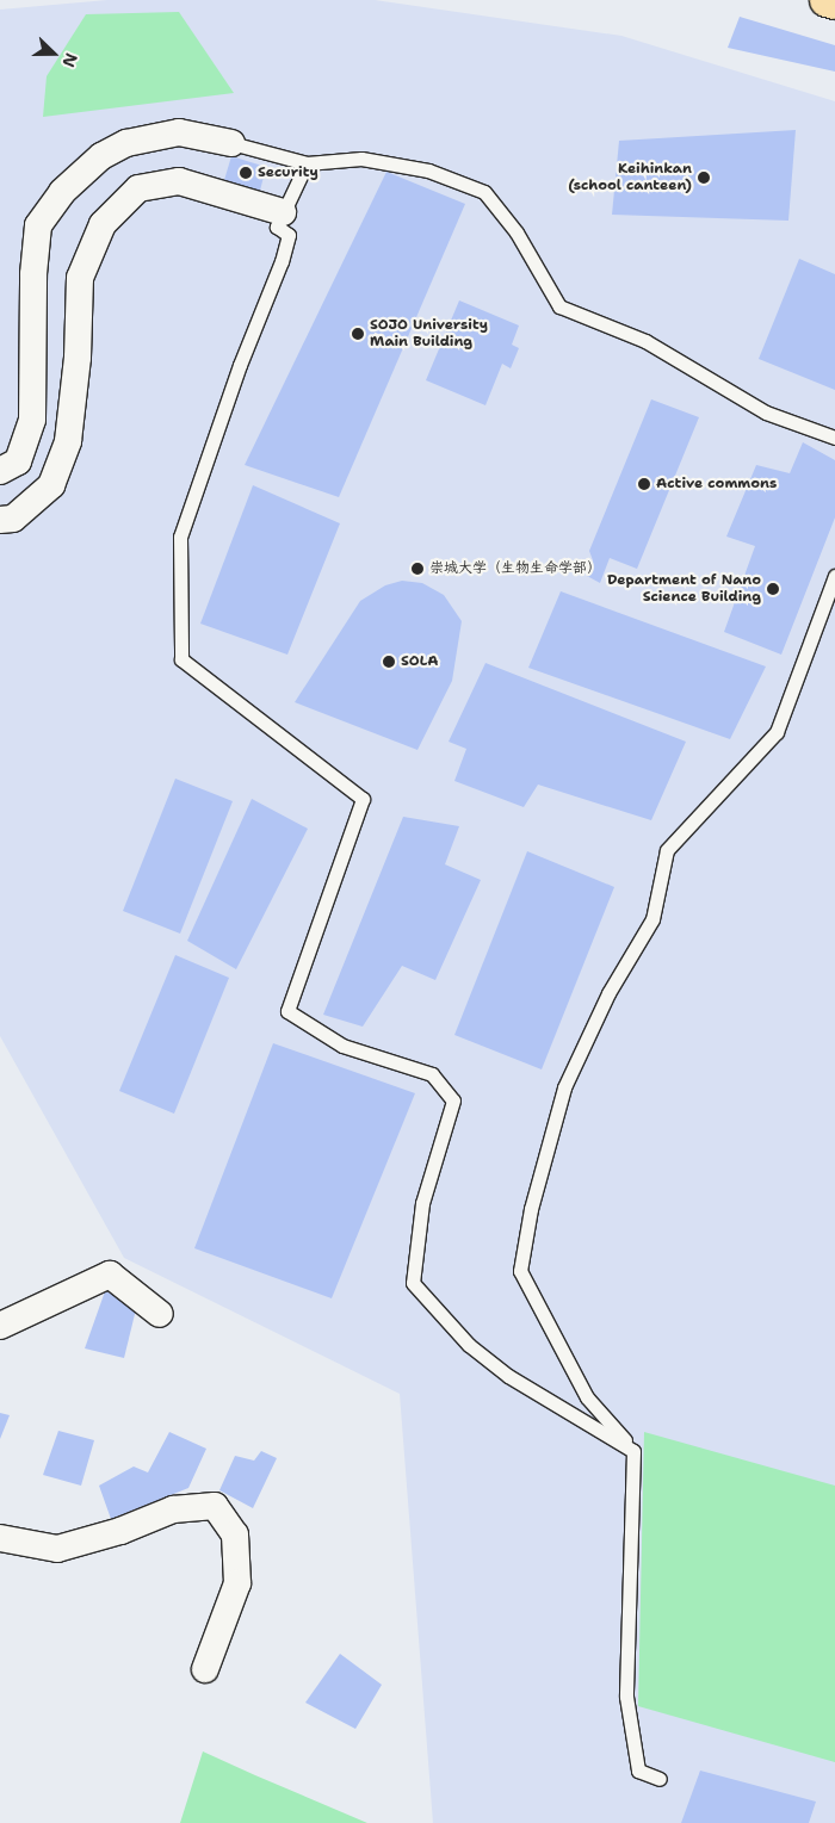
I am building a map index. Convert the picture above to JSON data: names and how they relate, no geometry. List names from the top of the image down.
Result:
{
  "places": [
    "Security",
    "Keihinkan (school canteen)",
    "SOJO University Main Building",
    "Active commons",
    "崇城大学（生物生命学部）",
    "Department of Nano Science Building",
    "SOLA"
  ],
  "north": "right"
}
